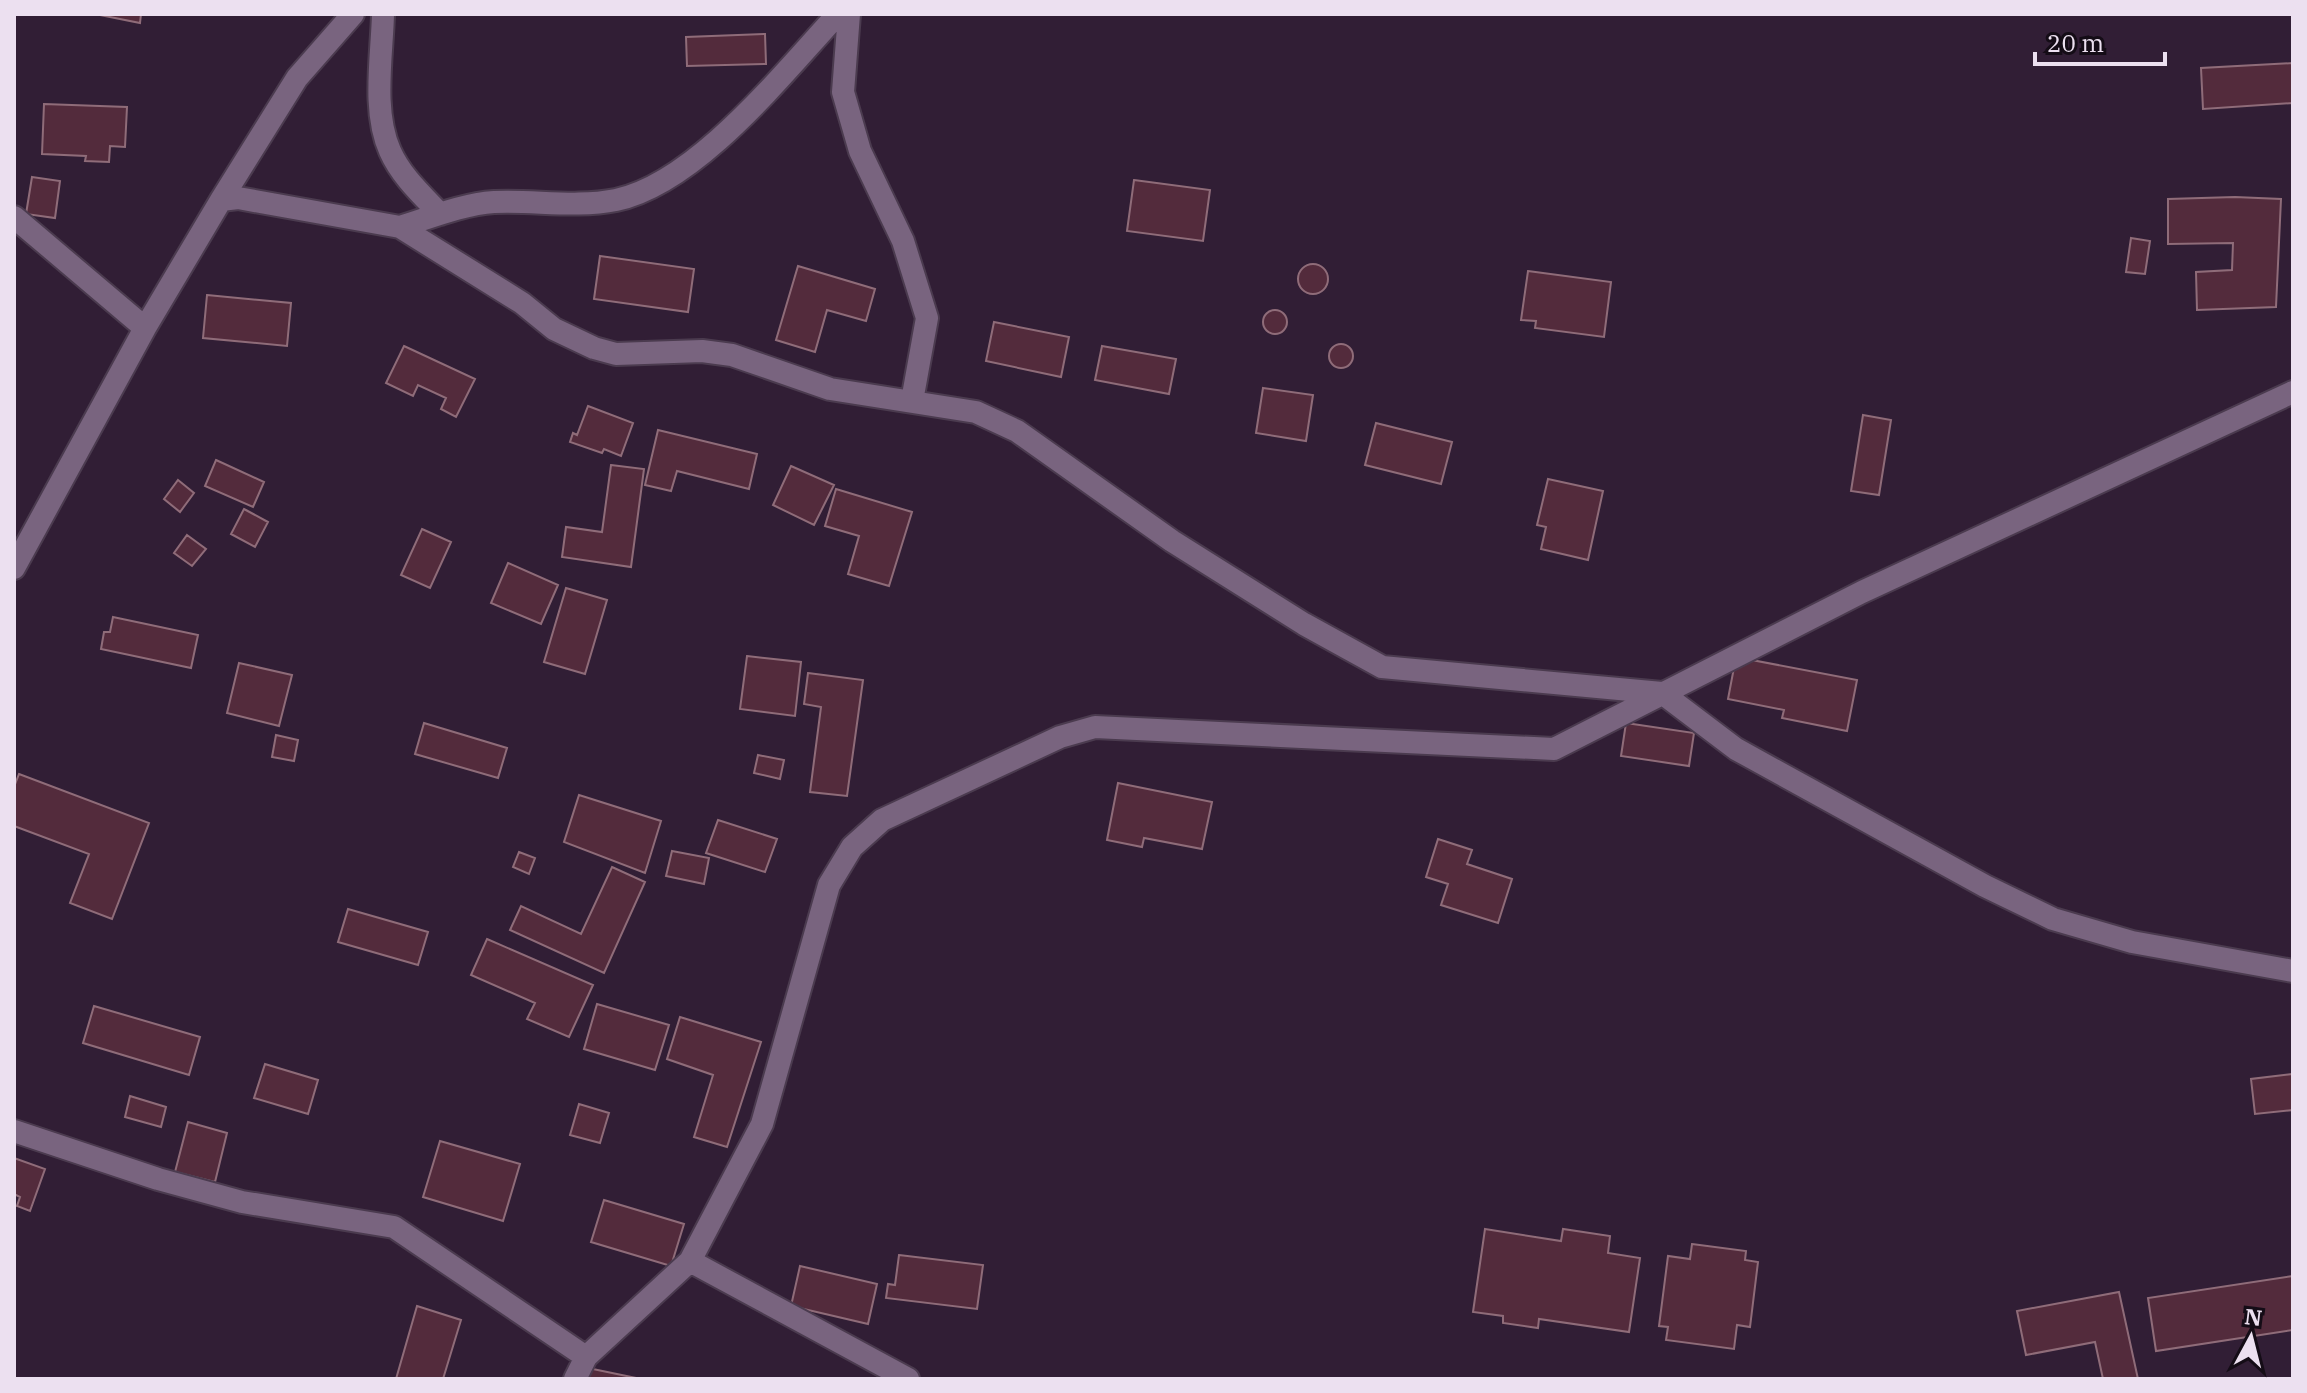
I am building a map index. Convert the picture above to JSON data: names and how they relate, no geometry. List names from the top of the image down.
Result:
{
  "scale_bar": "20 m",
  "north": "top"
}
